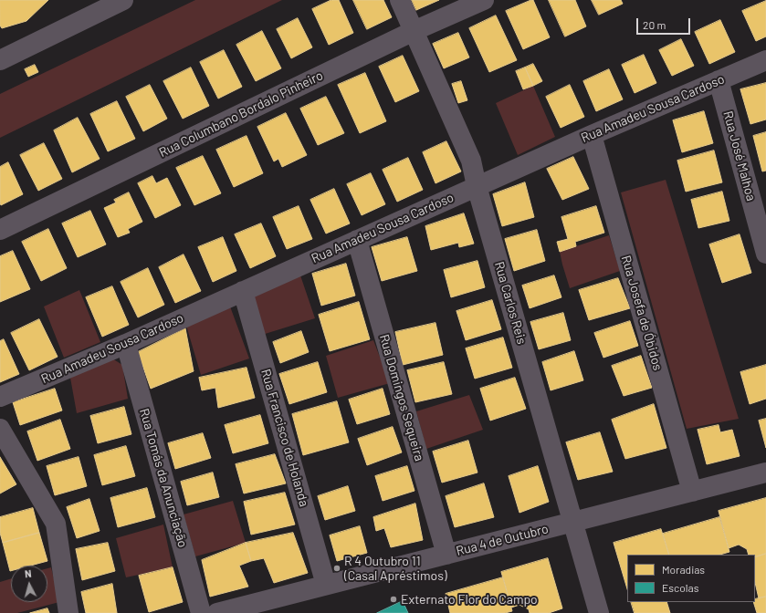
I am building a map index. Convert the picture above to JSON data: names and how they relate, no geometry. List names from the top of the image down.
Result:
{
  "streets": {
    "street": [
      "Rua Amadeu Sousa Cardoso",
      "Rua Columbano Bordalo Pinheiro",
      "Rua José Malhoa",
      "Rua Carlos Reis",
      "Rua Josefa de Óbidos",
      "Rua Domingos Sequeira",
      "Rua Francisco de Holanda",
      "Rua Tomás da Anunciação",
      "Rua 4 de Outubro"
    ]
  },
  "crossings": [
    ["Rua Amadeu Sousa Cardoso", "Rua José Malhoa"],
    ["Rua Amadeu Sousa Cardoso", "Rua Carlos Reis"],
    ["Rua Amadeu Sousa Cardoso", "Rua Josefa de Óbidos"],
    ["Rua Amadeu Sousa Cardoso", "Rua Domingos Sequeira"],
    ["Rua Amadeu Sousa Cardoso", "Rua Francisco de Holanda"],
    ["Rua Amadeu Sousa Cardoso", "Rua Tomás da Anunciação"],
    ["Rua Columbano Bordalo Pinheiro", "Rua Carlos Reis"],
    ["Rua Carlos Reis", "Rua 4 de Outubro"],
    ["Rua Josefa de Óbidos", "Rua 4 de Outubro"],
    ["Rua Domingos Sequeira", "Rua 4 de Outubro"],
    ["Rua Francisco de Holanda", "Rua 4 de Outubro"]
  ],
  "places": ["R 4 Outubro 11 (Casal Apréstimos)", "Externato Flor do Campo"],
  "legend": ["Moradias", "Escolas"],
  "scale_bar": "20 m",
  "north": "top"
}
